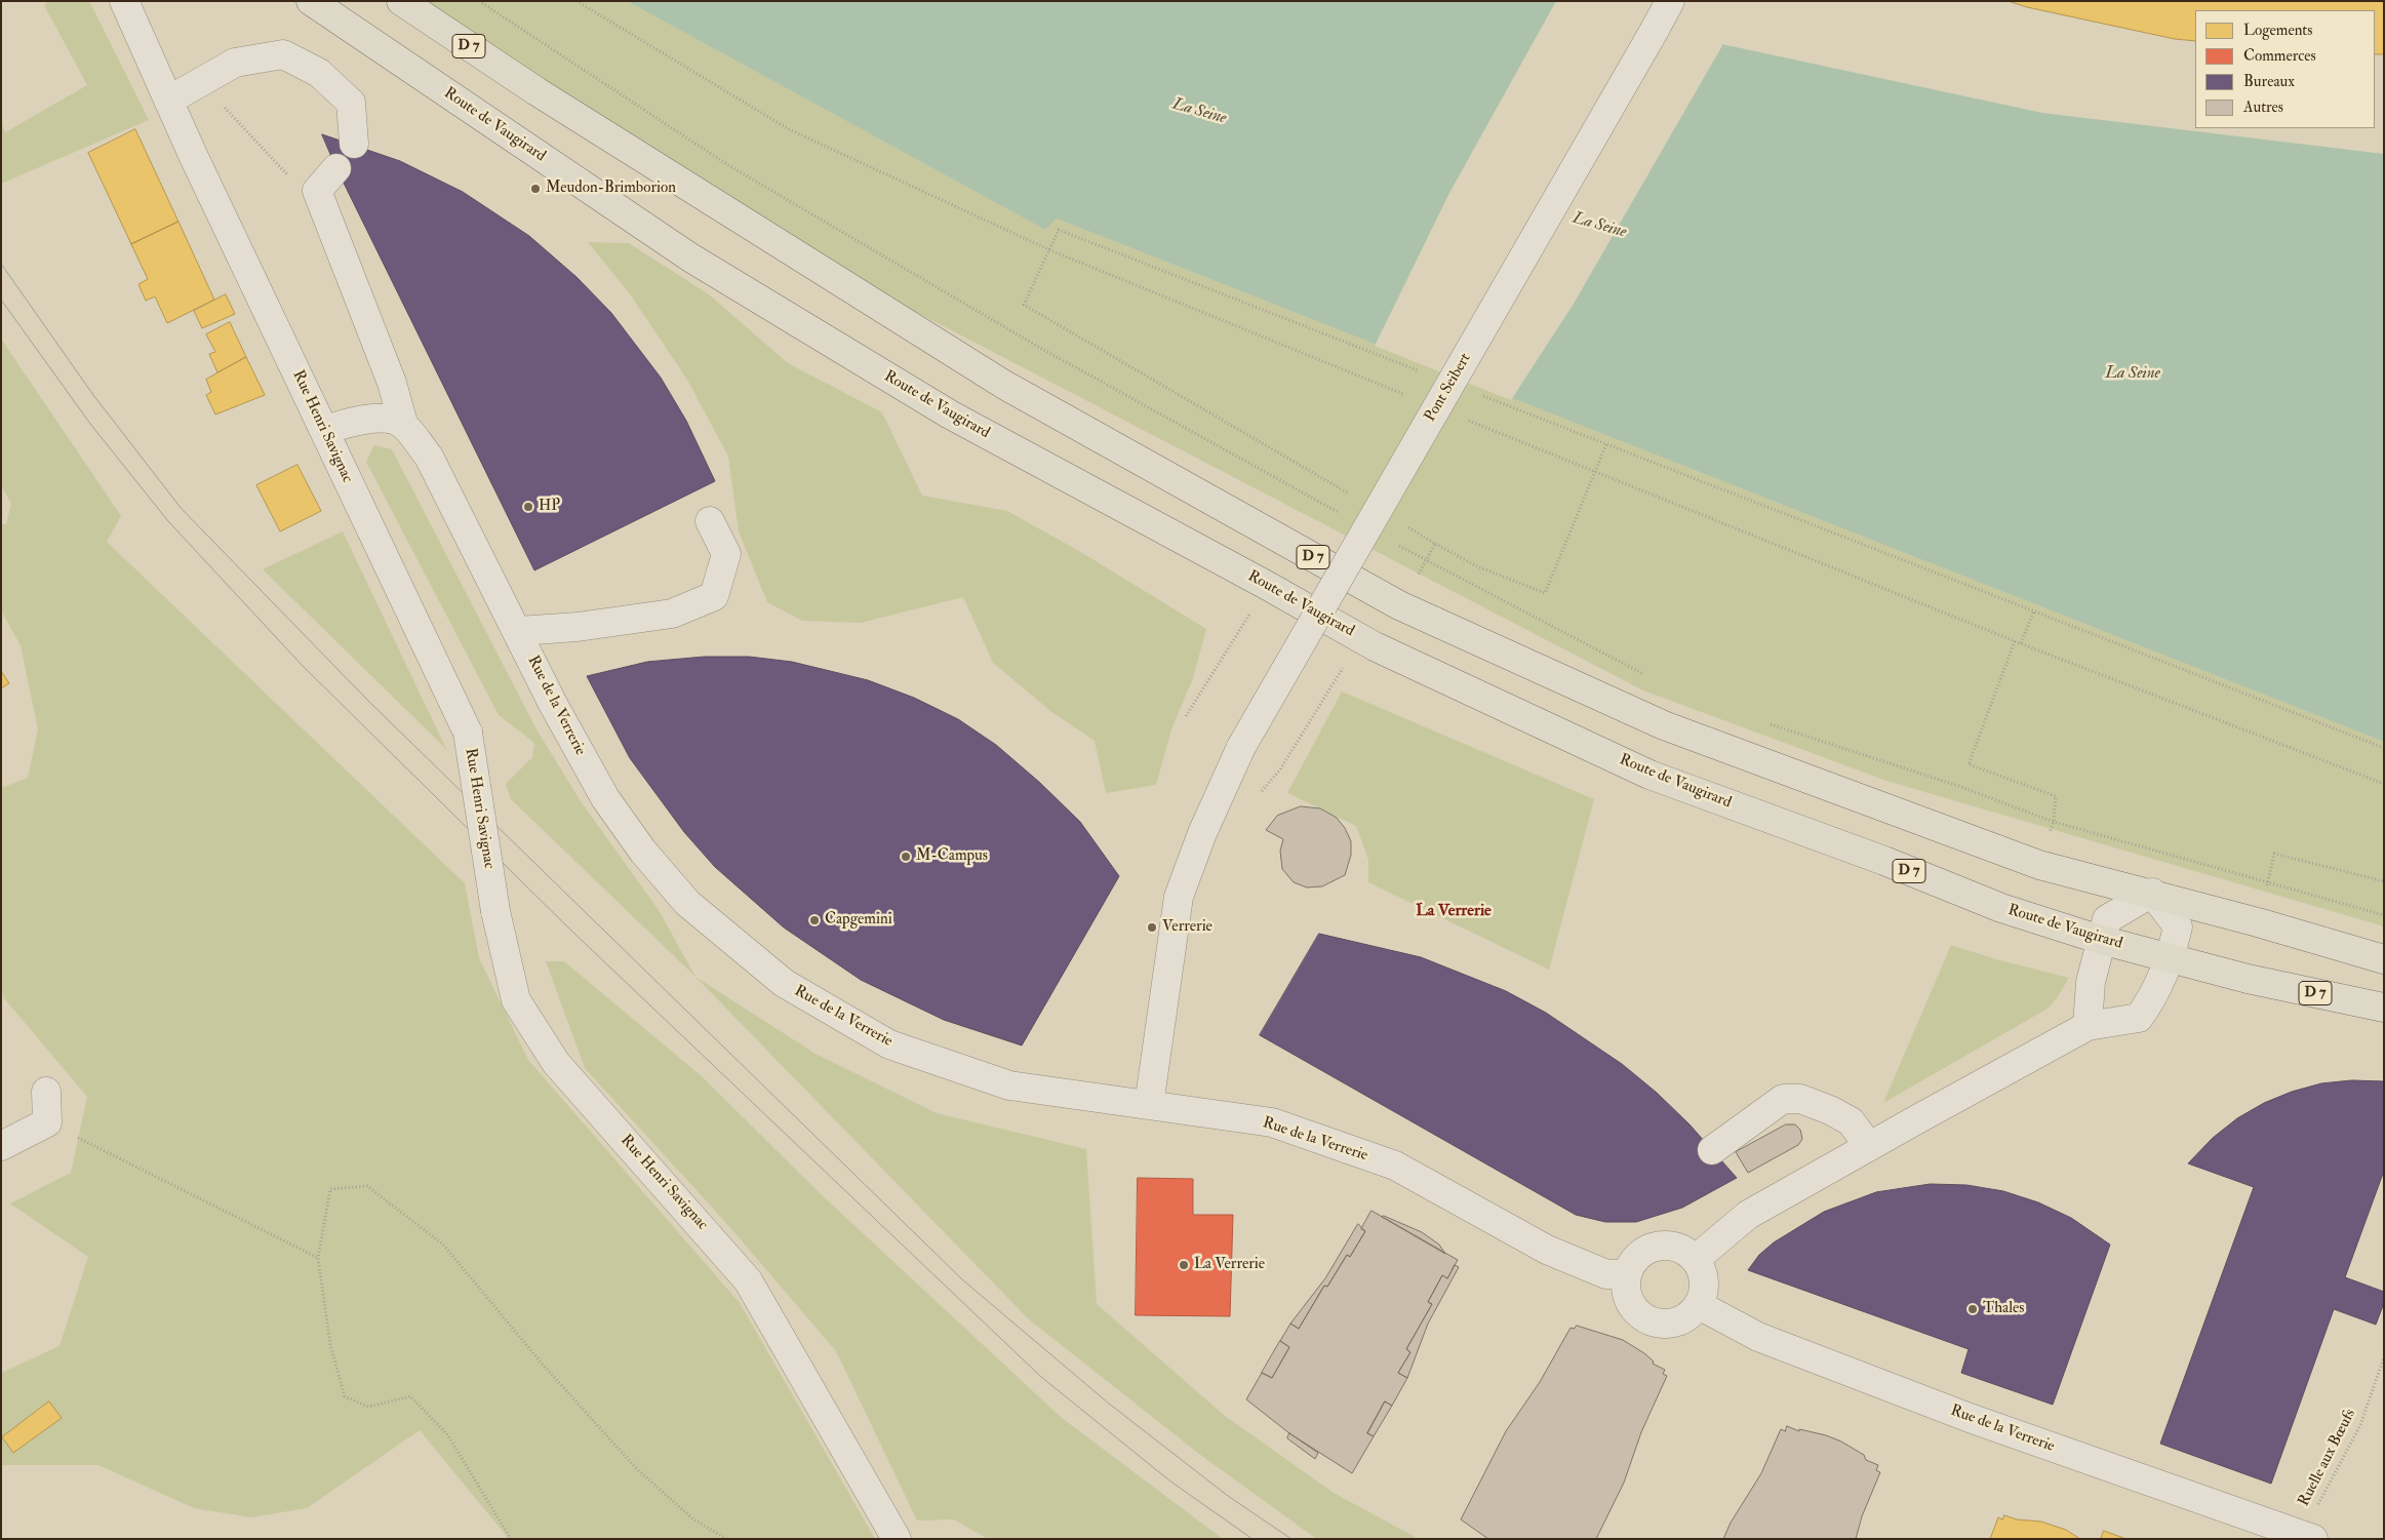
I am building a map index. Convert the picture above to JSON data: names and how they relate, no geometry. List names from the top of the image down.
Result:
{
  "streets": {
    "main road": ["D 7", "Route de Vaugirard"],
    "street": ["Pont Seibert", "Rue Henri Savignac", "Rue de la Verrerie"],
    "path": ["Ruelle aux Bœufs"]
  },
  "crossings": [
    ["Pont Seibert", "Rue de la Verrerie"],
    ["Rue de la Verrerie", "Ruelle aux Bœufs"]
  ],
  "districts": ["La Verrerie"],
  "water": ["La Seine"],
  "places": [
    "Meudon-Brimborion",
    "HP",
    "M-Campus",
    "Capgemini",
    "Verrerie",
    "La Verrerie",
    "Thales"
  ],
  "legend": [
    "Logements",
    "Commerces",
    "Bureaux",
    "Autres"
  ]
}
